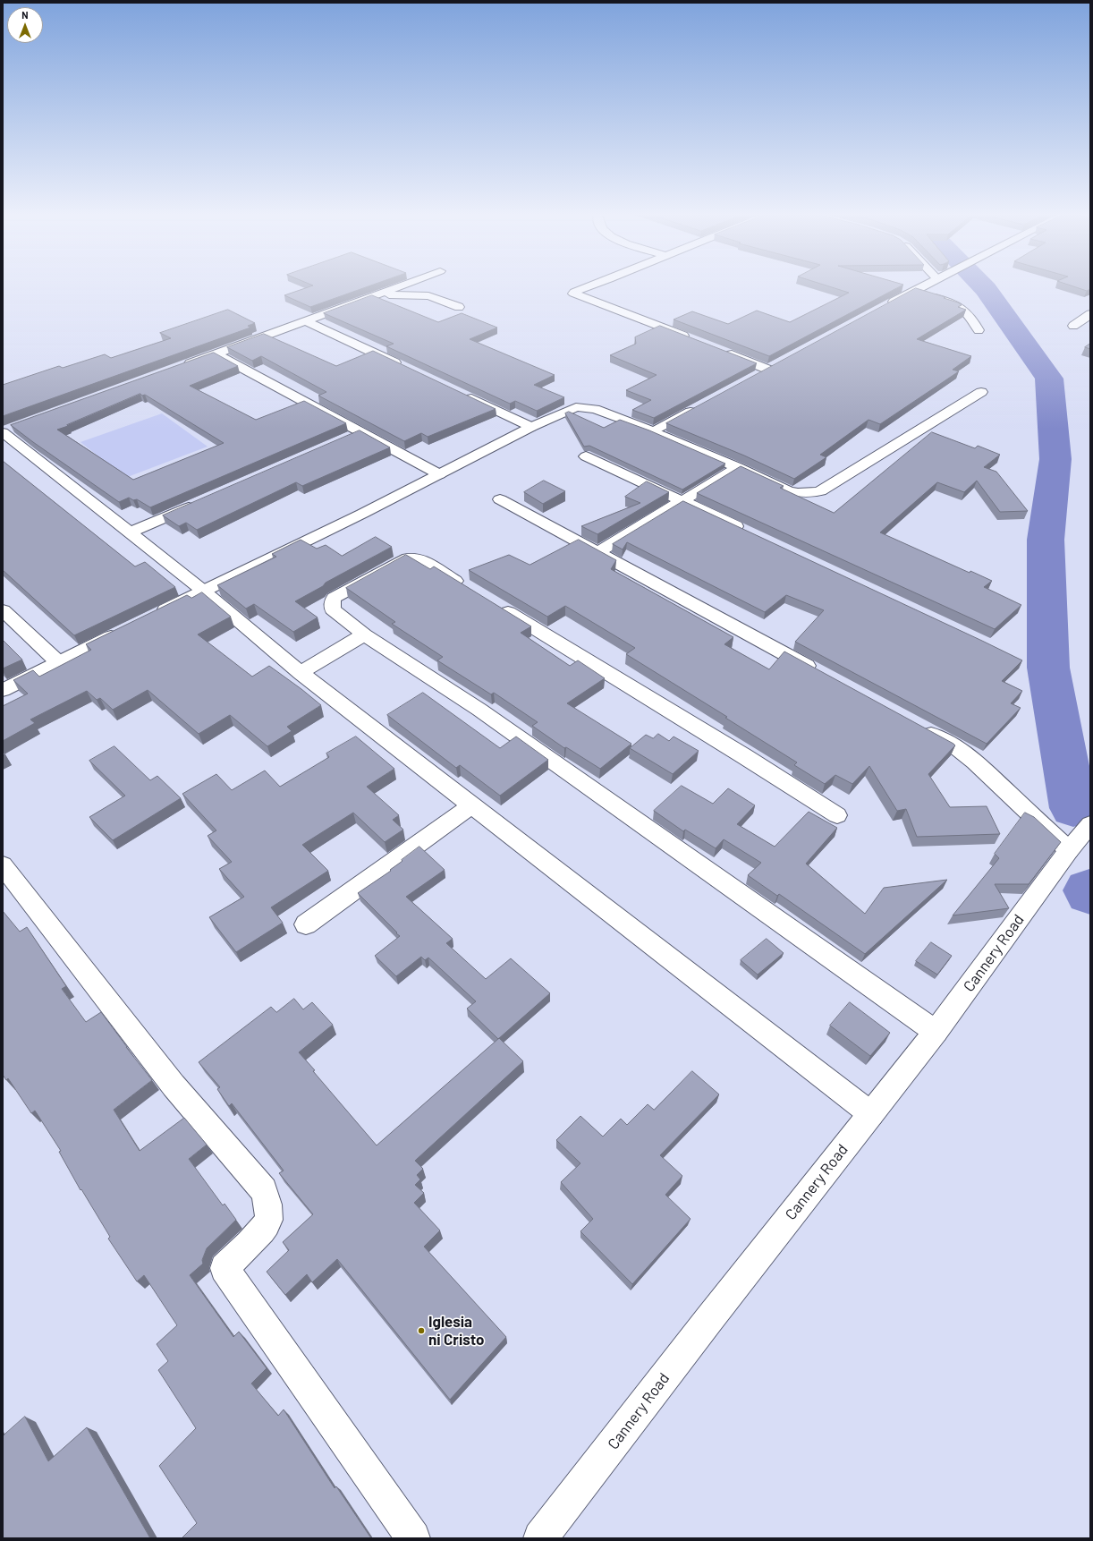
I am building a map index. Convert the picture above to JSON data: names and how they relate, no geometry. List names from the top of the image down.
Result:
{
  "streets": {
    "street": ["Cannery Road"]
  },
  "places": ["Iglesia ni Cristo"],
  "north": "top"
}
